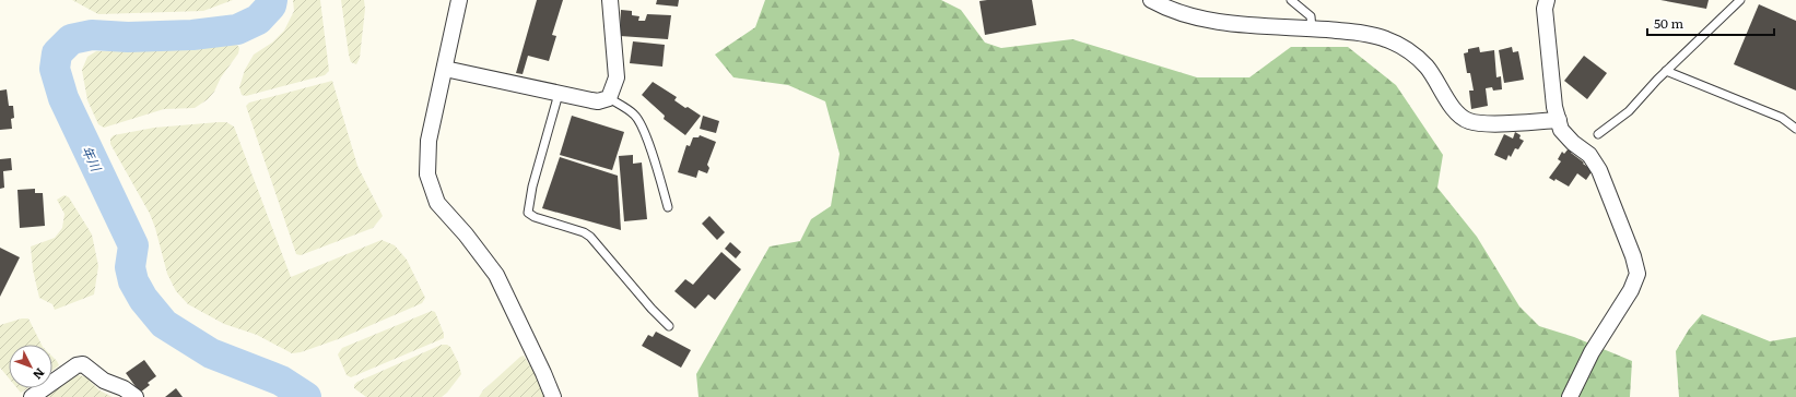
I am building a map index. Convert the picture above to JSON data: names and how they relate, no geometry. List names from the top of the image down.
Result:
{
  "water": ["年川"],
  "scale_bar": "50 m",
  "north": "bottom right"
}
